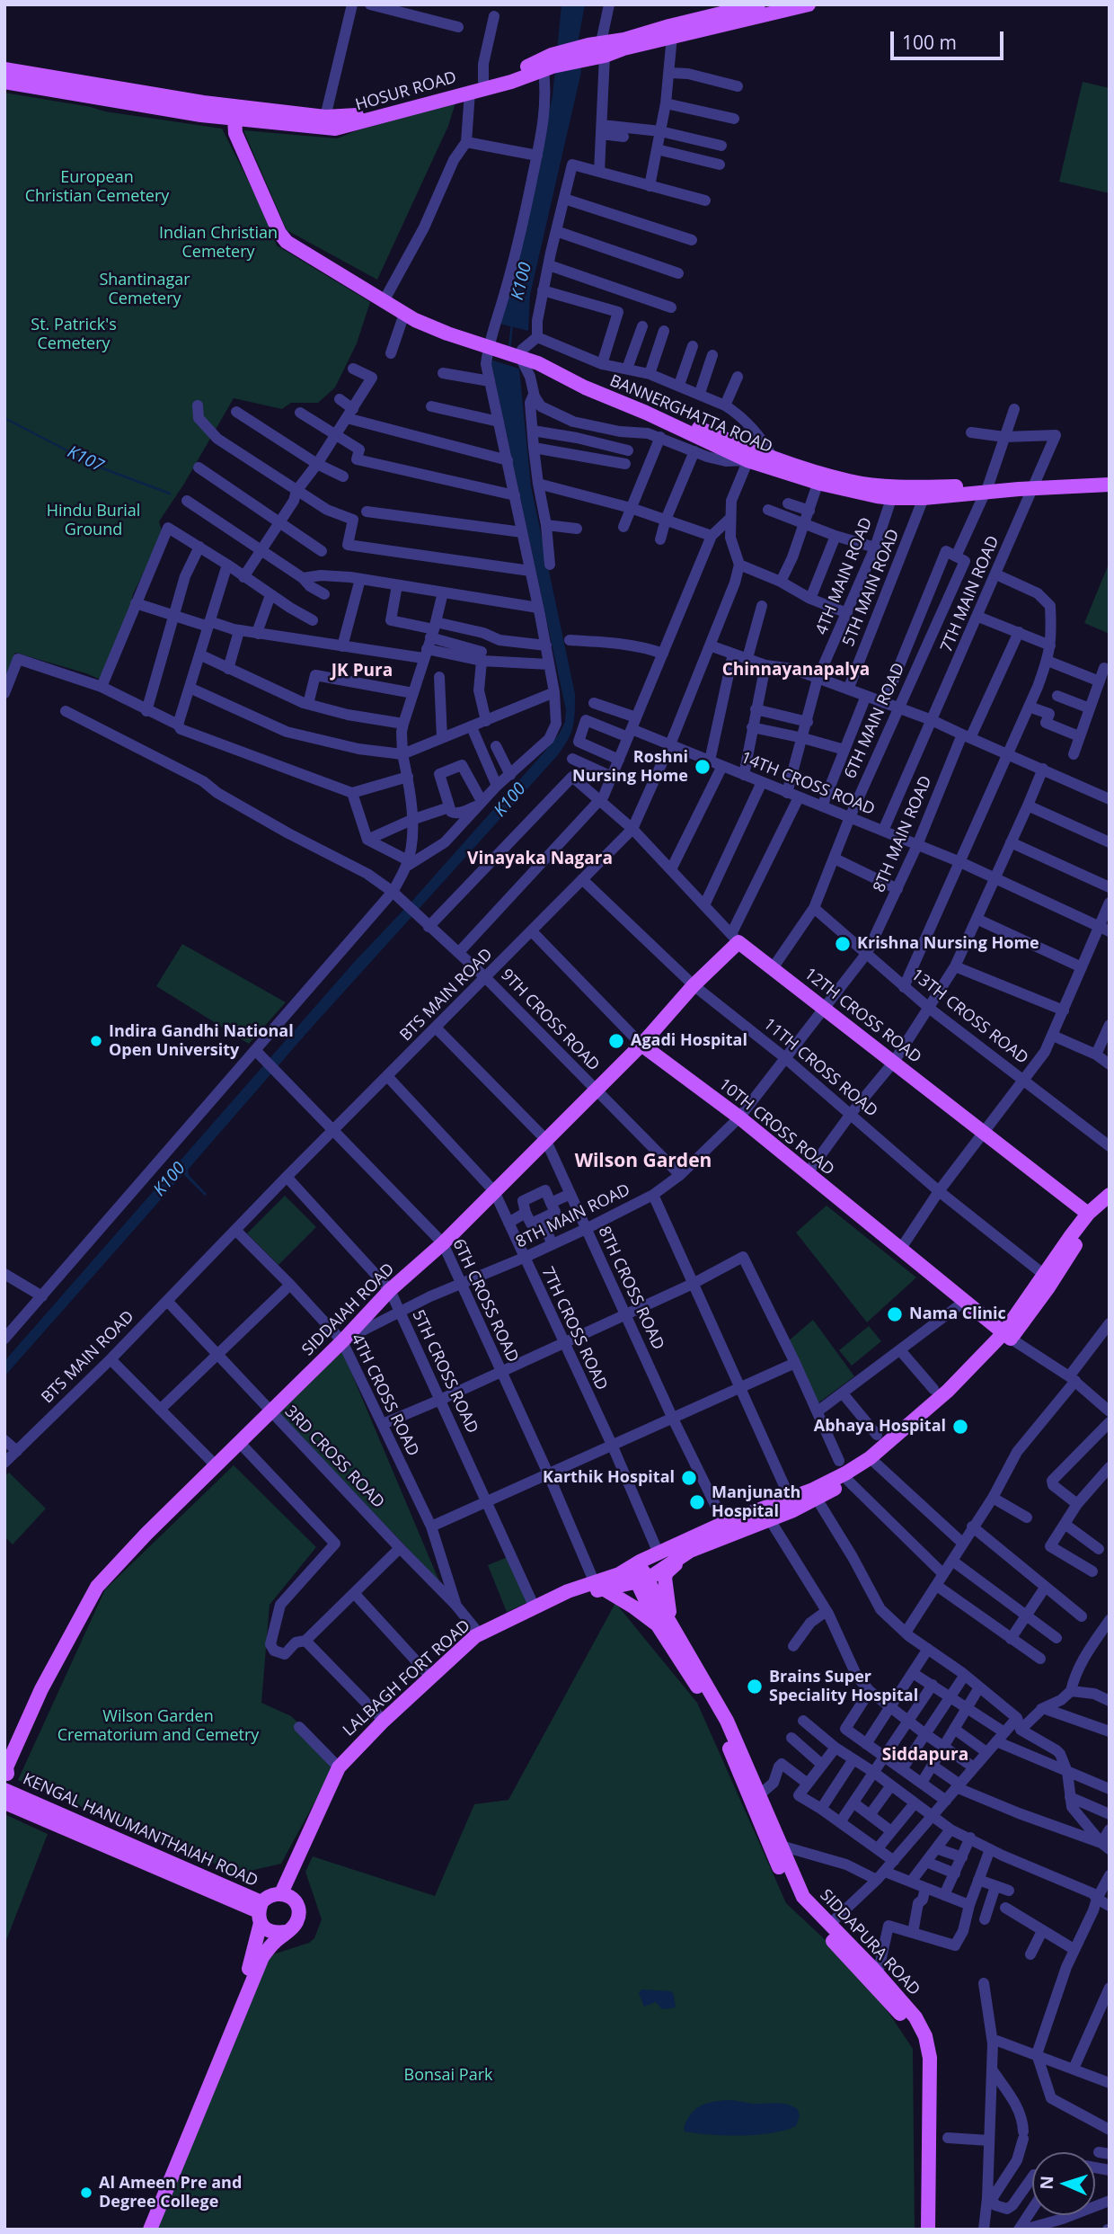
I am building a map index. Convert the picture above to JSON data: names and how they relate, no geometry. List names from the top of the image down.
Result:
{
  "streets": {
    "main road": [
      "HOSUR ROAD",
      "BANNERGHATTA ROAD",
      "12TH CROSS ROAD",
      "10TH CROSS ROAD",
      "SIDDAIAH ROAD",
      "LALBAGH FORT ROAD",
      "KENGAL HANUMANTHAIAH ROAD",
      "SIDDAPURA ROAD"
    ],
    "street": [
      "4TH MAIN ROAD",
      "5TH MAIN ROAD",
      "7TH MAIN ROAD",
      "6TH MAIN ROAD",
      "14TH CROSS ROAD",
      "8TH MAIN ROAD",
      "BTS MAIN ROAD",
      "13TH CROSS ROAD",
      "9TH CROSS ROAD",
      "11TH CROSS ROAD",
      "8TH CROSS ROAD",
      "6TH CROSS ROAD",
      "7TH CROSS ROAD",
      "5TH CROSS ROAD",
      "4TH CROSS ROAD",
      "3RD CROSS ROAD"
    ]
  },
  "crossings": [
    ["BANNERGHATTA ROAD", "4TH MAIN ROAD"],
    ["BANNERGHATTA ROAD", "5TH MAIN ROAD"],
    ["BANNERGHATTA ROAD", "7TH MAIN ROAD"],
    ["4TH MAIN ROAD", "14TH CROSS ROAD"],
    ["7TH MAIN ROAD", "14TH CROSS ROAD"],
    ["6TH MAIN ROAD", "14TH CROSS ROAD"],
    ["6TH MAIN ROAD", "12TH CROSS ROAD"],
    ["6TH MAIN ROAD", "13TH CROSS ROAD"],
    ["14TH CROSS ROAD", "8TH MAIN ROAD"],
    ["14TH CROSS ROAD", "BTS MAIN ROAD"],
    ["8TH MAIN ROAD", "12TH CROSS ROAD"],
    ["8TH MAIN ROAD", "13TH CROSS ROAD"],
    ["8TH MAIN ROAD", "9TH CROSS ROAD"],
    ["8TH MAIN ROAD", "11TH CROSS ROAD"],
    ["8TH MAIN ROAD", "10TH CROSS ROAD"],
    ["8TH MAIN ROAD", "8TH CROSS ROAD"],
    ["8TH MAIN ROAD", "6TH CROSS ROAD"],
    ["8TH MAIN ROAD", "SIDDAIAH ROAD"],
    ["8TH MAIN ROAD", "7TH CROSS ROAD"],
    ["8TH MAIN ROAD", "5TH CROSS ROAD"],
    ["8TH MAIN ROAD", "4TH CROSS ROAD"],
    ["BTS MAIN ROAD", "12TH CROSS ROAD"],
    ["BTS MAIN ROAD", "9TH CROSS ROAD"],
    ["BTS MAIN ROAD", "11TH CROSS ROAD"],
    ["BTS MAIN ROAD", "10TH CROSS ROAD"],
    ["BTS MAIN ROAD", "8TH CROSS ROAD"],
    ["BTS MAIN ROAD", "6TH CROSS ROAD"],
    ["BTS MAIN ROAD", "7TH CROSS ROAD"],
    ["BTS MAIN ROAD", "5TH CROSS ROAD"],
    ["BTS MAIN ROAD", "4TH CROSS ROAD"],
    ["BTS MAIN ROAD", "3RD CROSS ROAD"],
    ["12TH CROSS ROAD", "9TH CROSS ROAD"],
    ["12TH CROSS ROAD", "SIDDAIAH ROAD"],
    ["9TH CROSS ROAD", "SIDDAIAH ROAD"],
    ["11TH CROSS ROAD", "SIDDAIAH ROAD"],
    ["10TH CROSS ROAD", "SIDDAIAH ROAD"],
    ["10TH CROSS ROAD", "LALBAGH FORT ROAD"],
    ["8TH CROSS ROAD", "SIDDAIAH ROAD"],
    ["8TH CROSS ROAD", "LALBAGH FORT ROAD"],
    ["6TH CROSS ROAD", "SIDDAIAH ROAD"],
    ["6TH CROSS ROAD", "LALBAGH FORT ROAD"],
    ["SIDDAIAH ROAD", "7TH CROSS ROAD"],
    ["SIDDAIAH ROAD", "5TH CROSS ROAD"],
    ["SIDDAIAH ROAD", "4TH CROSS ROAD"],
    ["SIDDAIAH ROAD", "3RD CROSS ROAD"],
    ["7TH CROSS ROAD", "LALBAGH FORT ROAD"],
    ["5TH CROSS ROAD", "LALBAGH FORT ROAD"],
    ["4TH CROSS ROAD", "3RD CROSS ROAD"],
    ["3RD CROSS ROAD", "LALBAGH FORT ROAD"],
    ["LALBAGH FORT ROAD", "KENGAL HANUMANTHAIAH ROAD"]
  ],
  "districts": [
    "Chinnayanapalya",
    "JK Pura",
    "Vinayaka Nagara",
    "Wilson Garden",
    "Siddapura"
  ],
  "water": ["K100", "K107"],
  "parks": [
    "European Christian Cemetery",
    "Indian Christian Cemetery",
    "Shantinagar Cemetery",
    "St. Patrick's Cemetery",
    "Hindu Burial Ground",
    "Wilson Garden Crematorium and Cemetry",
    "Bonsai Park"
  ],
  "places": [
    "Roshni Nursing Home",
    "Krishna Nursing Home",
    "Indira Gandhi National Open University",
    "Agadi Hospital",
    "Nama Clinic",
    "Abhaya Hospital",
    "Karthik Hospital",
    "Manjunath Hospital",
    "Brains Super Speciality Hospital",
    "Al Ameen Pre and Degree College"
  ],
  "scale_bar": "100 m",
  "north": "left"
}
